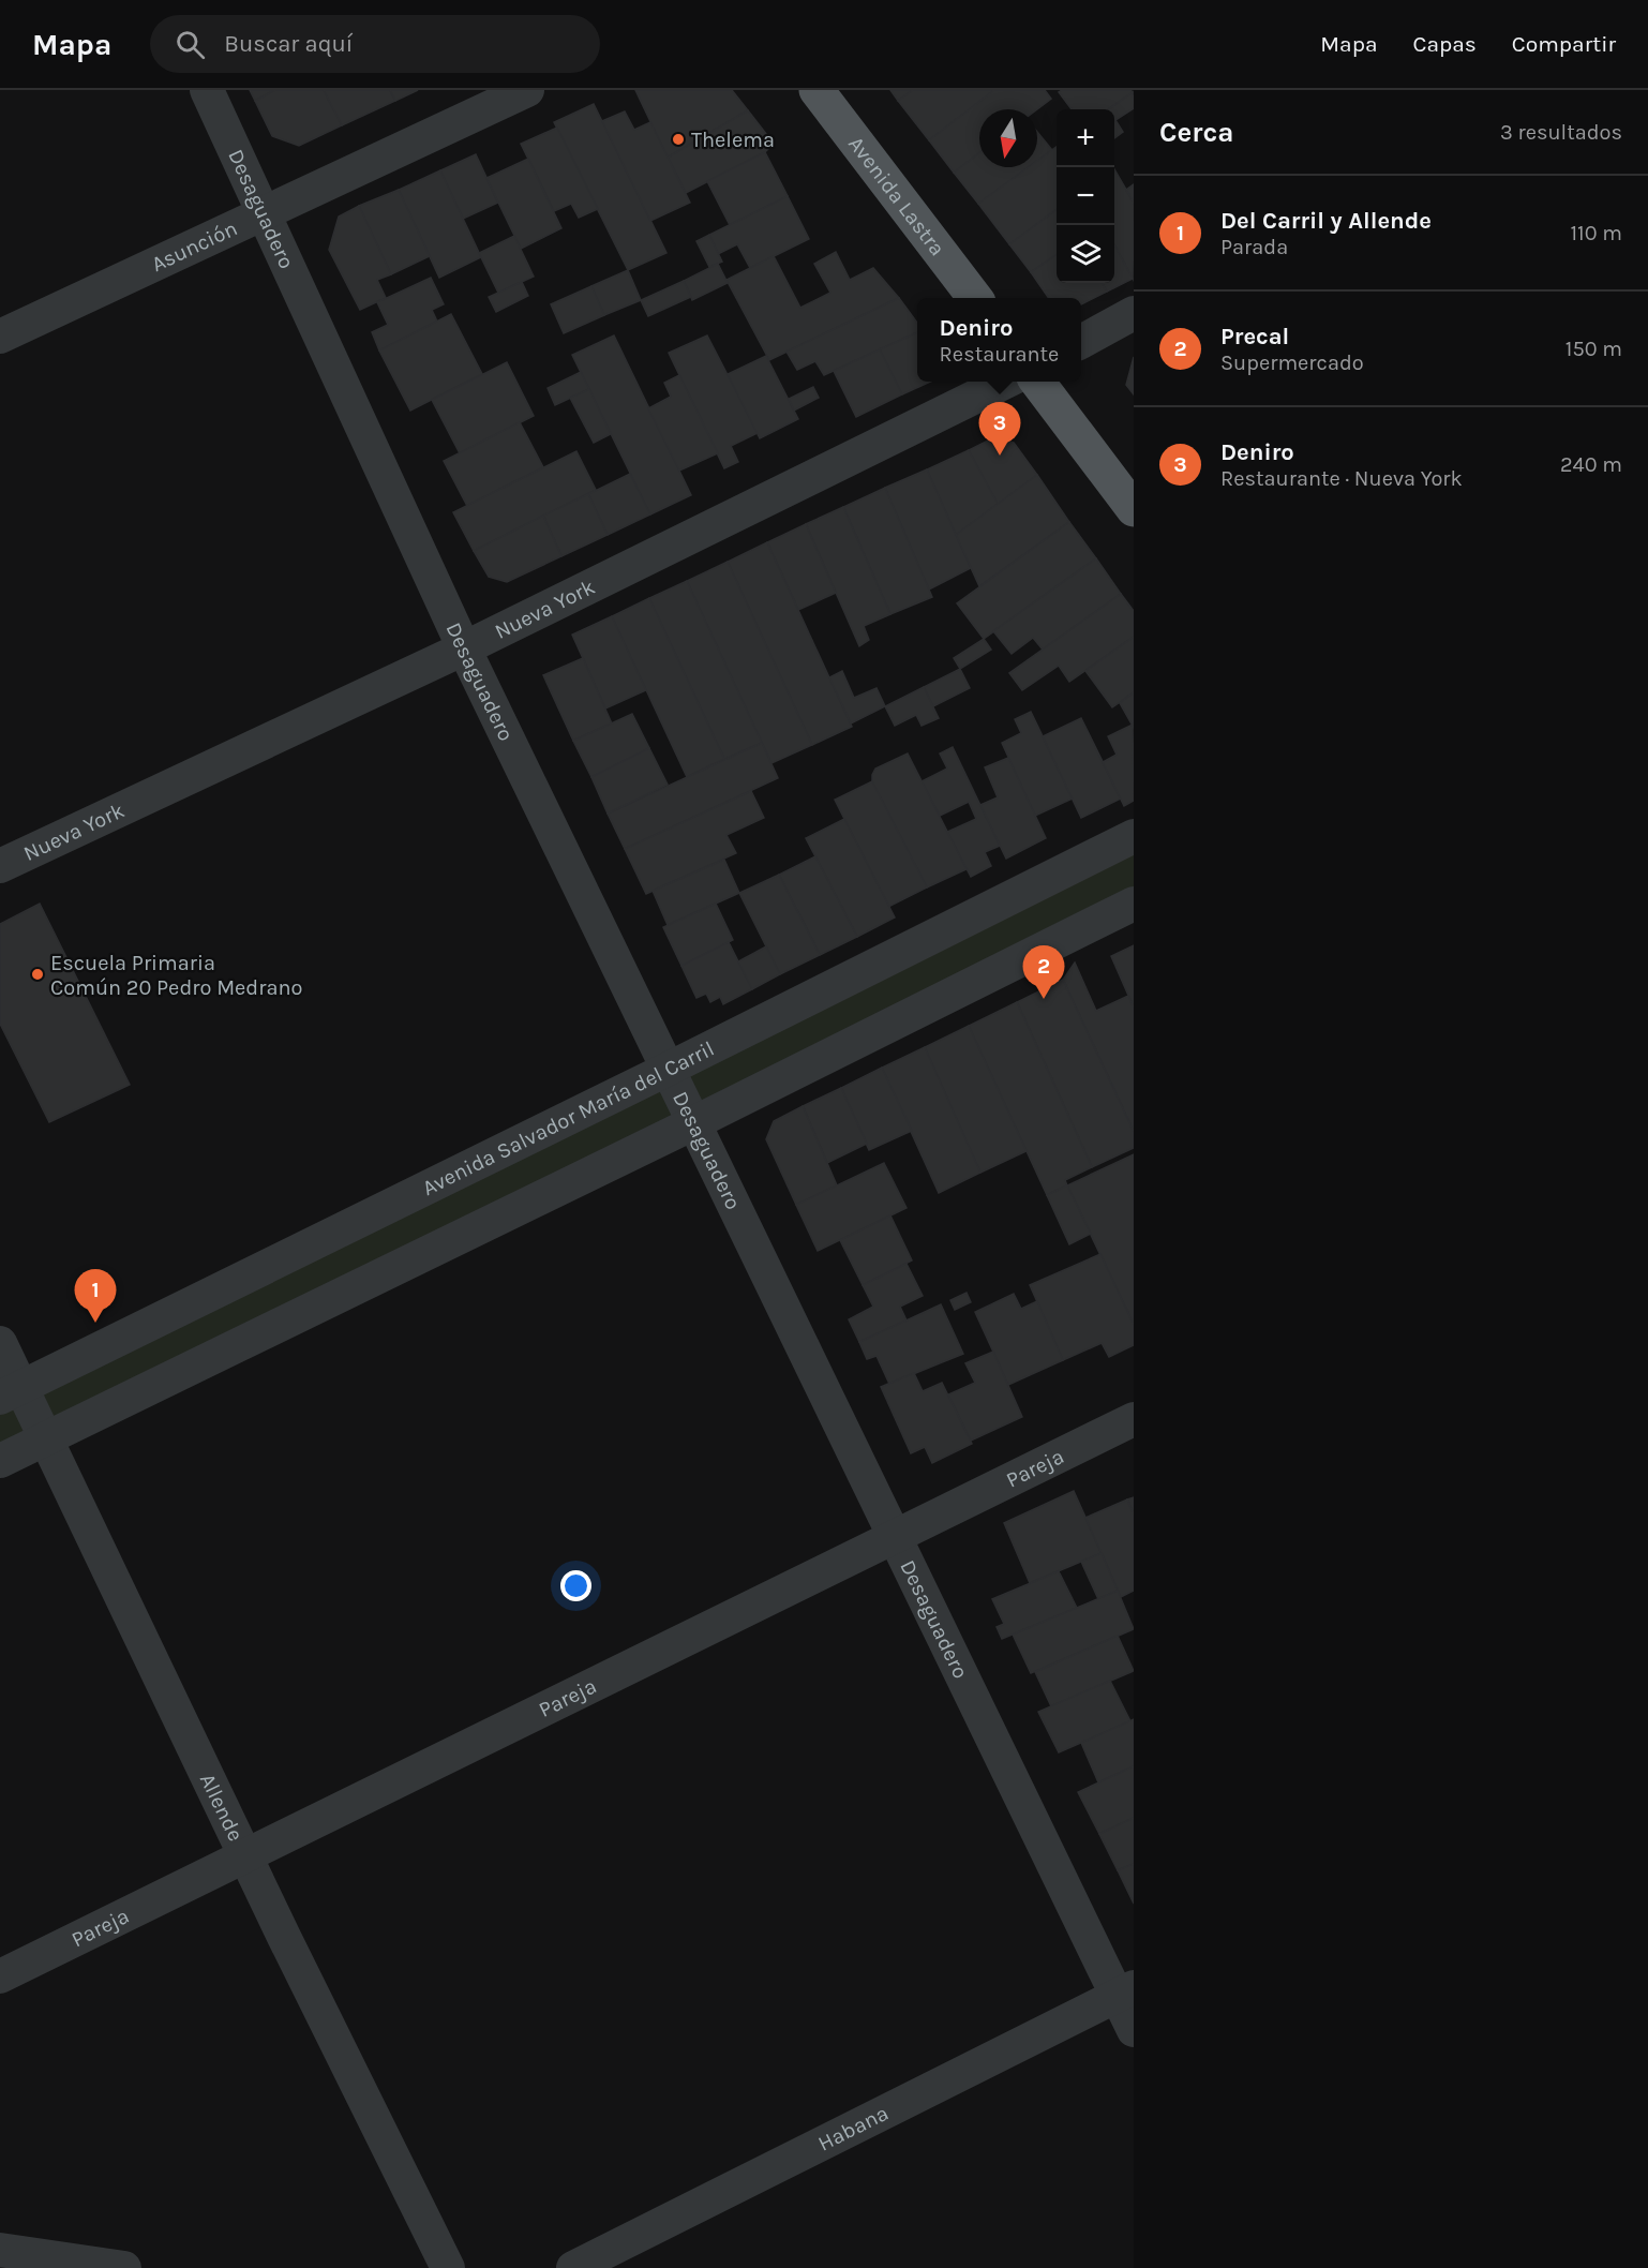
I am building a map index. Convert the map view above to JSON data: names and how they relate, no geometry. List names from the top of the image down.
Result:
{
  "streets": {
    "main road": ["Avenida Lastra"],
    "street": [
      "Desaguadero",
      "Asunción",
      "Nueva York",
      "Avenida Salvador María del Carril",
      "Pareja",
      "Allende",
      "Habana"
    ]
  },
  "crossings": [
    ["Desaguadero", "Asunción"],
    ["Desaguadero", "Nueva York"],
    ["Desaguadero", "Avenida Salvador María del Carril"],
    ["Desaguadero", "Pareja"],
    ["Desaguadero", "Habana"],
    ["Avenida Salvador María del Carril", "Allende"],
    ["Pareja", "Allende"]
  ],
  "places": ["Thelema", "Escuela Primaria Común 20 Pedro Medrano"],
  "north": "bottom",
  "page": {
    "header": "Mapa",
    "search": "Buscar aquí",
    "nav": ["Mapa", "Capas", "Compartir"],
    "heading": ["Cerca", "3 resultados"],
    "map_buttons": ["+", "−"],
    "list": [
      {
        "mark": "1",
        "name": "Del Carril y Allende",
        "note": "Parada",
        "value": "110 m"
      },
      {
        "mark": "2",
        "name": "Precal",
        "note": "Supermercado",
        "value": "150 m"
      },
      {
        "mark": "3",
        "name": "Deniro",
        "note": "Restaurante · Nueva York",
        "value": "240 m"
      }
    ],
    "popup": ["Deniro", "Restaurante"],
    "pins": ["3", "2", "1"]
  }
}
